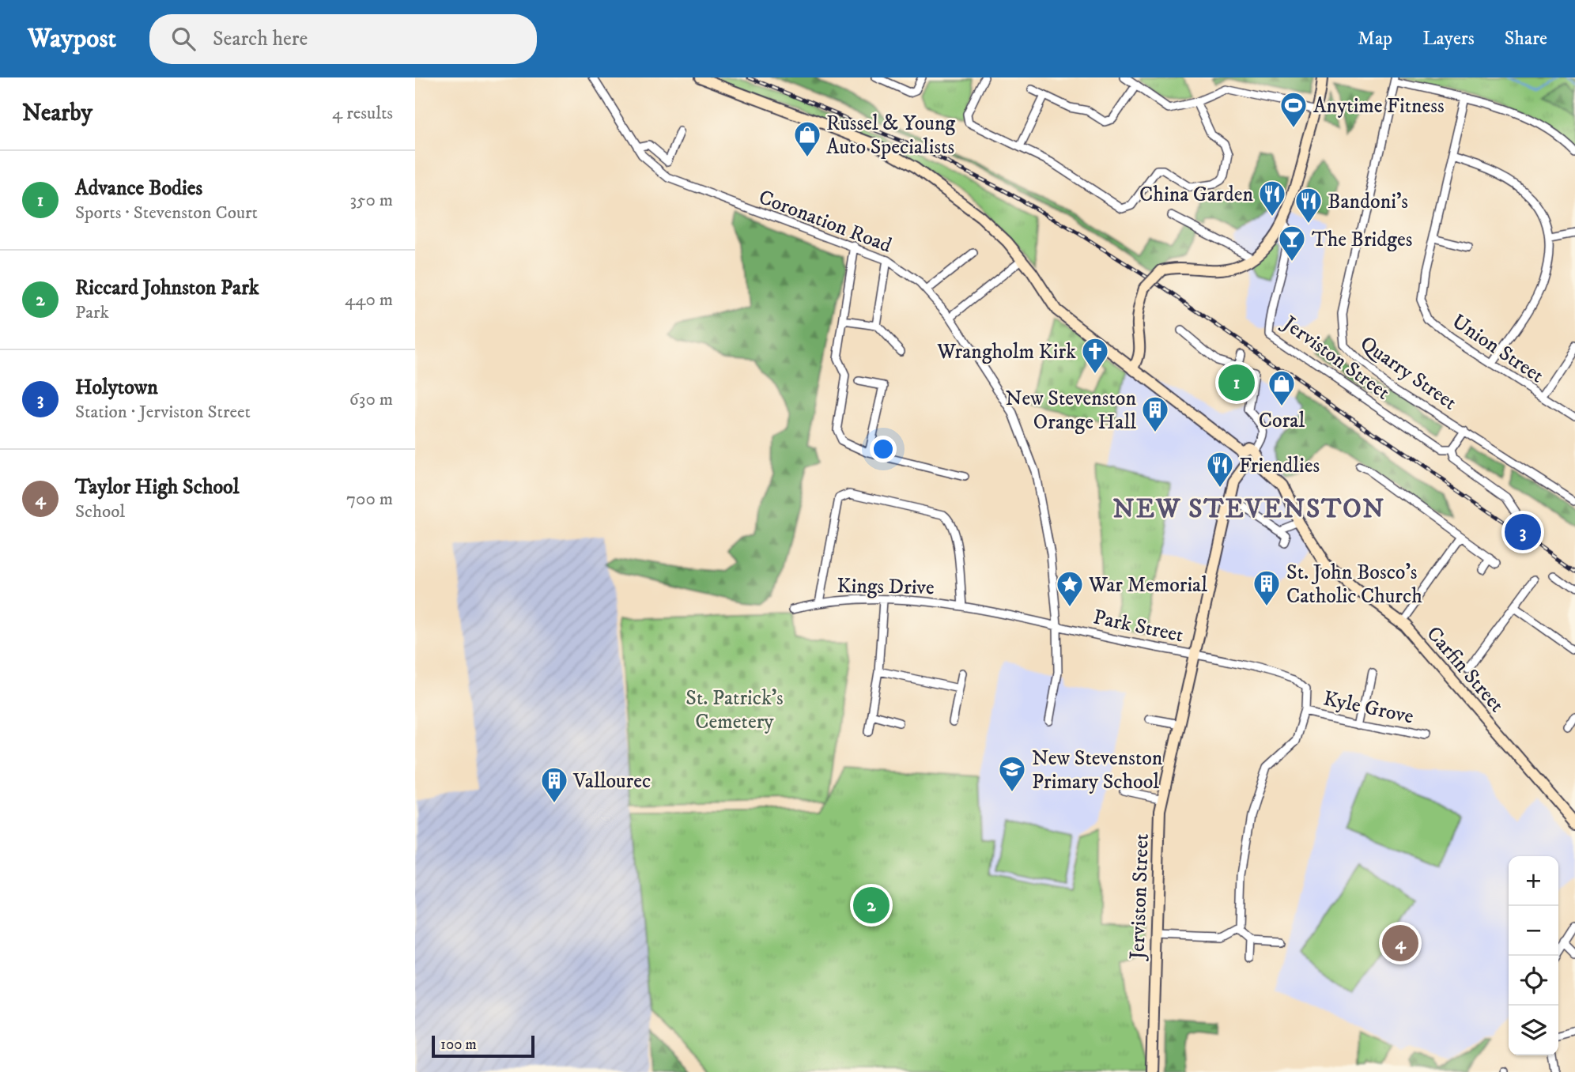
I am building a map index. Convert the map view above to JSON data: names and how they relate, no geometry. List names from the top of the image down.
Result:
{
  "streets": {
    "main road": ["Jerviston Street", "Carfin Street"],
    "street": [
      "Coronation Road",
      "Union Street",
      "Quarry Street",
      "Kings Drive",
      "Park Street",
      "Kyle Grove"
    ]
  },
  "crossings": [
    ["Coronation Road", "Park Street"],
    ["Jerviston Street", "Park Street"],
    ["Jerviston Street", "Carfin Street"],
    ["Kings Drive", "Park Street"],
    ["Park Street", "Kyle Grove"]
  ],
  "districts": ["NEW STEVENSTON"],
  "parks": ["St. Patrick's Cemetery"],
  "places": {
    "sports": ["Anytime Fitness"],
    "shop": ["Russel & Young Auto Specialists", "Coral"],
    "restaurant": ["China Garden", "Bandoni's", "Friendlies"],
    "bar": ["The Bridges"],
    "church": ["Wrangholm Kirk"],
    "building": ["New Stevenston Orange Hall", "St. John Bosco's Catholic Church", "Vallourec"],
    "place": ["War Memorial"],
    "school or university": ["New Stevenston Primary School"]
  },
  "scale_bar": "100 m",
  "page": {
    "header": "Waypost",
    "search": "Search here",
    "nav": ["Map", "Layers", "Share"],
    "heading": ["Nearby", "4 results"],
    "list": [
      {
        "mark": "1",
        "name": "Advance Bodies",
        "note": "Sports · Stevenston Court",
        "value": "350 m"
      },
      {
        "mark": "2",
        "name": "Riccard Johnston Park",
        "note": "Park",
        "value": "440 m"
      },
      {
        "mark": "3",
        "name": "Holytown",
        "note": "Station · Jerviston Street",
        "value": "630 m"
      },
      {
        "mark": "4",
        "name": "Taylor High School",
        "note": "School",
        "value": "700 m"
      }
    ],
    "pins": [
      "1",
      "3",
      "2",
      "4"
    ],
    "map_buttons": ["+", "−"],
    "scale": "100 m"
  }
}
